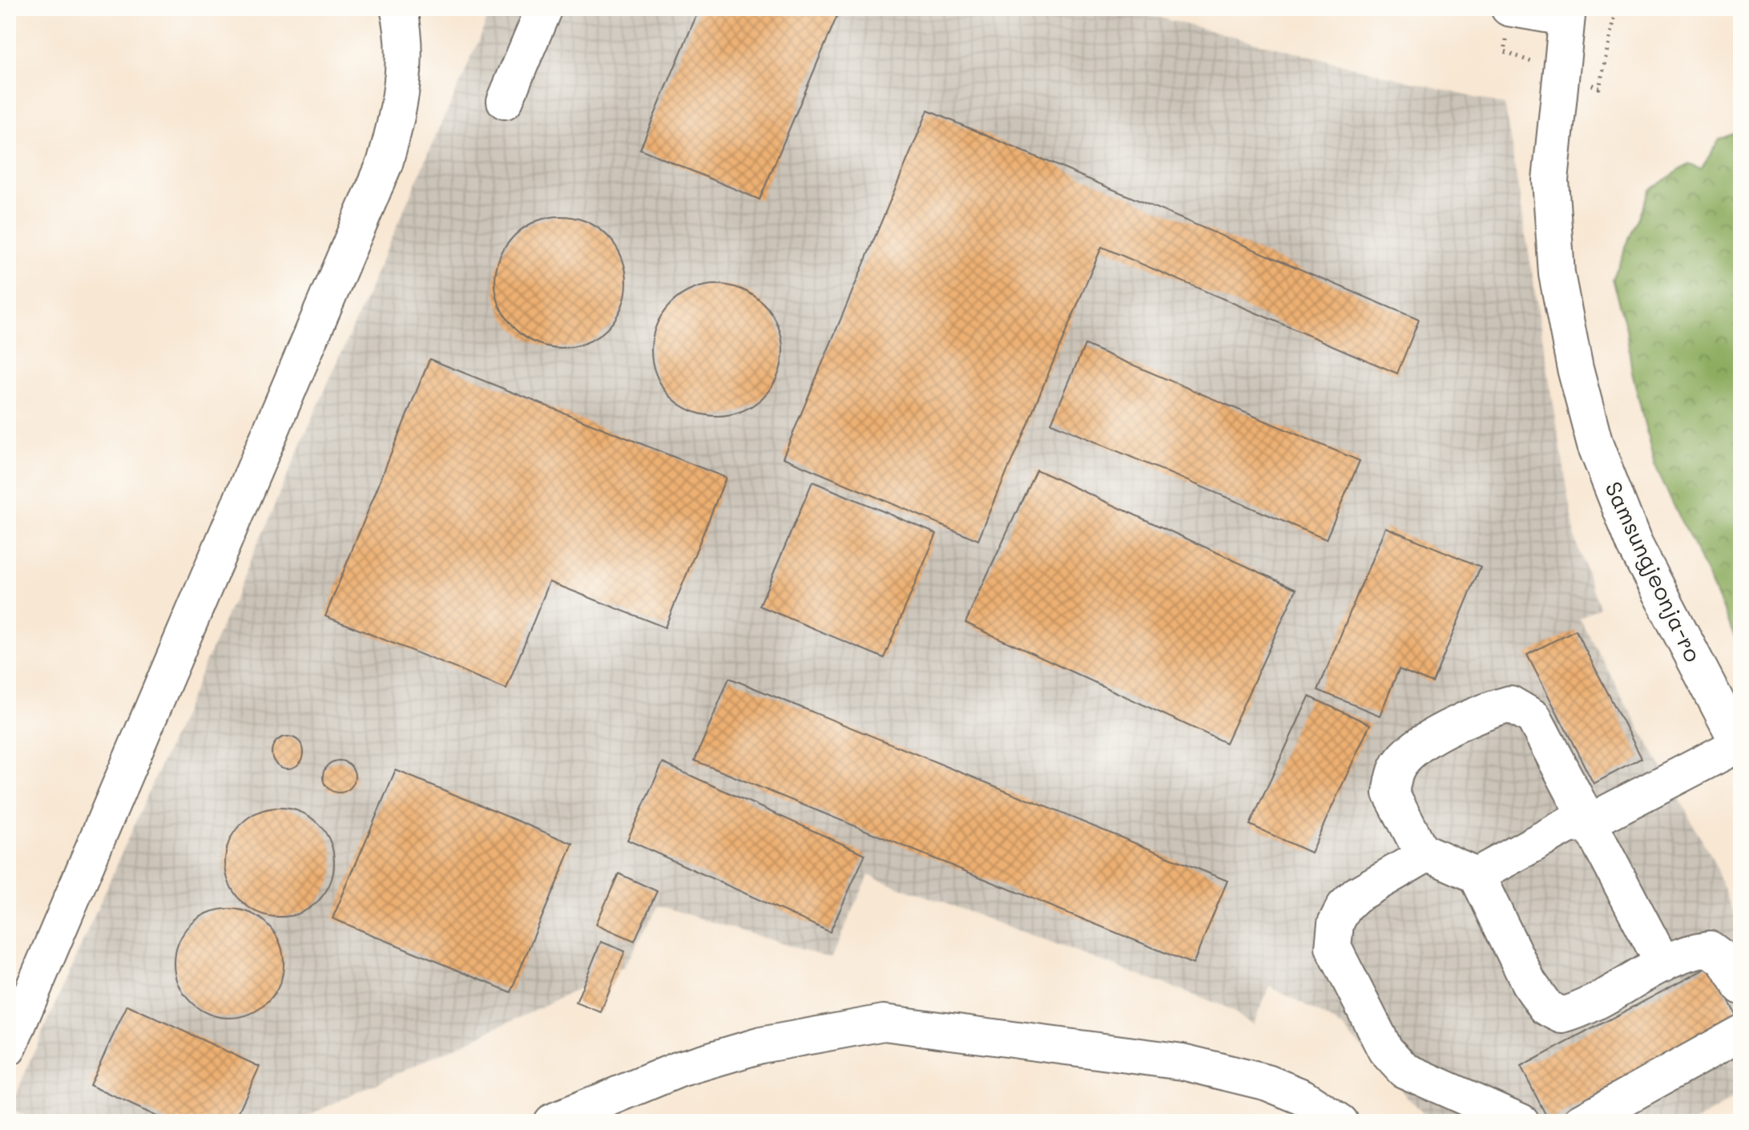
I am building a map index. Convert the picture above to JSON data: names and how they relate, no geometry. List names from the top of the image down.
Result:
{
  "streets": {
    "street": ["Samsungjeonja-ro"]
  }
}
